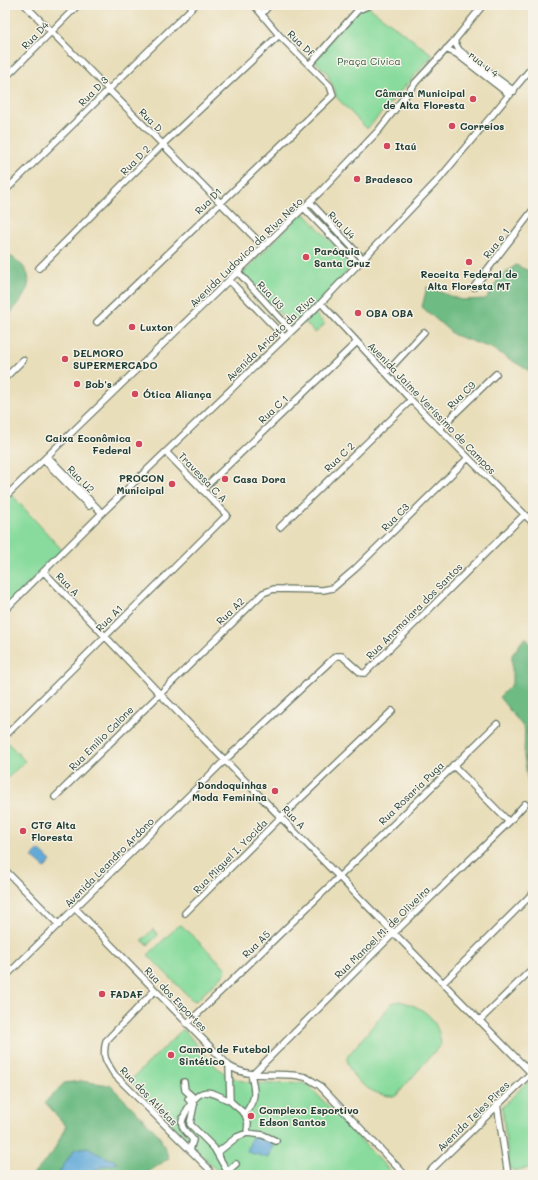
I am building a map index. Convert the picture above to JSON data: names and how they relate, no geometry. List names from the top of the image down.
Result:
{
  "streets": {
    "street": [
      "Rua D4",
      "Rua Df",
      "rua u 4",
      "Rua D 3",
      "Rua D",
      "Rua D 2",
      "Rua D1",
      "Rua U4",
      "Rua e 1",
      "Avenida Ludovico da Riva Neto",
      "Rua U3",
      "Avenida Ariosto da Riva",
      "Rua C9",
      "Avenida Jaime Veríssimo de Campos",
      "Rua C 1",
      "Rua C 2",
      "Travessa C A",
      "Rua U2",
      "Rua C3",
      "Rua A",
      "Rua A2",
      "Rua Anamaiara dos Santos",
      "Rua A1",
      "Rua Emilio Calone",
      "Rua Rosaria Puga",
      "Rua Miguel I. Yocida",
      "Avenida Leandro Ardono",
      "Rua Manoel M. de Oliveira",
      "Rua A5",
      "Rua dos Esportes",
      "Rua dos Atletas",
      "Avenida Teles Pires"
    ]
  },
  "crossings": [
    ["Rua D4", "Rua D"],
    ["Rua Df", "Rua D 2"],
    ["Rua Df", "Rua D1"],
    ["rua u 4", "Avenida Ludovico da Riva Neto"],
    ["rua u 4", "Avenida Ariosto da Riva"],
    ["Rua D 3", "Rua D"],
    ["Rua D", "Rua D 2"],
    ["Rua D", "Rua D1"],
    ["Rua D", "Avenida Ludovico da Riva Neto"],
    ["Rua U4", "Avenida Ludovico da Riva Neto"],
    ["Rua U4", "Avenida Ariosto da Riva"],
    ["Avenida Ludovico da Riva Neto", "Rua U3"],
    ["Avenida Ludovico da Riva Neto", "Rua U2"],
    ["Rua U3", "Avenida Ariosto da Riva"],
    ["Avenida Ariosto da Riva", "Avenida Jaime Veríssimo de Campos"],
    ["Avenida Ariosto da Riva", "Travessa C A"],
    ["Avenida Ariosto da Riva", "Rua U2"],
    ["Avenida Ariosto da Riva", "Rua A"],
    ["Rua C9", "Avenida Jaime Veríssimo de Campos"],
    ["Avenida Jaime Veríssimo de Campos", "Rua C 1"],
    ["Avenida Jaime Veríssimo de Campos", "Rua C 2"],
    ["Avenida Jaime Veríssimo de Campos", "Rua C3"],
    ["Avenida Jaime Veríssimo de Campos", "Rua Anamaiara dos Santos"],
    ["Rua C 1", "Travessa C A"],
    ["Travessa C A", "Rua A1"],
    ["Rua C3", "Rua A2"],
    ["Rua A", "Rua A2"],
    ["Rua A", "Rua Anamaiara dos Santos"],
    ["Rua A", "Rua A1"],
    ["Rua A", "Rua Emilio Calone"],
    ["Rua A", "Rua Rosaria Puga"],
    ["Rua A", "Rua Miguel I. Yocida"],
    ["Rua A", "Avenida Leandro Ardono"],
    ["Rua A", "Rua Manoel M. de Oliveira"],
    ["Rua A", "Rua A5"],
    ["Rua A", "Avenida Teles Pires"],
    ["Rua A2", "Rua Emilio Calone"],
    ["Rua Anamaiara dos Santos", "Avenida Leandro Ardono"],
    ["Rua Rosaria Puga", "Rua A5"],
    ["Avenida Leandro Ardono", "Rua dos Esportes"],
    ["Rua Manoel M. de Oliveira", "Rua dos Esportes"],
    ["Rua A5", "Rua dos Esportes"],
    ["Rua dos Esportes", "Rua dos Atletas"]
  ],
  "parks": ["Praça Cívica"],
  "places": [
    "Câmara Municipal de Alta Floresta",
    "Correios",
    "Itaú",
    "Bradesco",
    "Paróquia Santa Cruz",
    "Receita Federal de Alta Floresta MT",
    "OBA OBA",
    "Luxton",
    "DELMORO SUPERMERCADO",
    "Bob's",
    "Ótica Aliança",
    "Caixa Econômica Federal",
    "Casa Dora",
    "PROCON Municipal",
    "Dondoquinhas Moda Feminina",
    "CTG Alta Floresta",
    "FADAF",
    "Campo de Futebol Sintético",
    "Complexo Esportivo Edson Santos"
  ]
}
